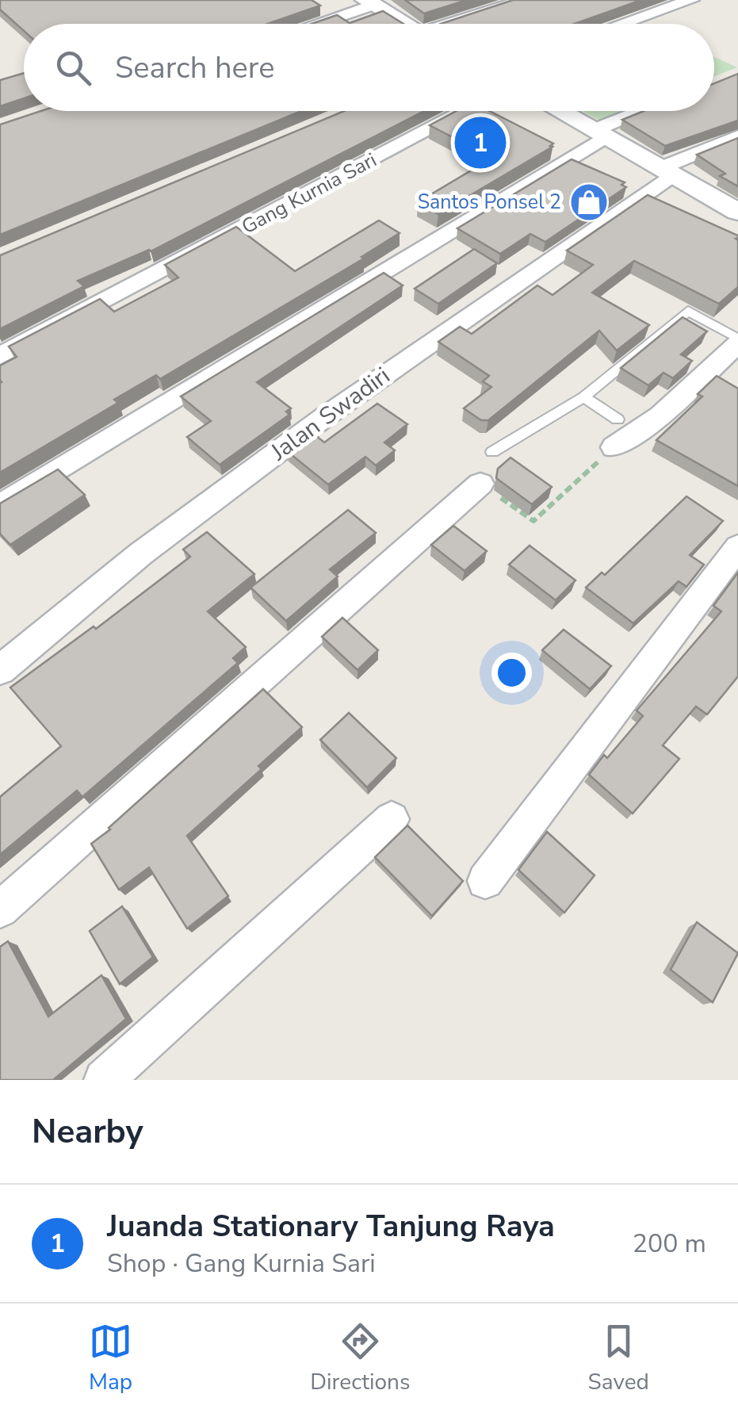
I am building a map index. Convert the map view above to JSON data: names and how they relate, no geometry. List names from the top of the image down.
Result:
{
  "streets": {
    "street": ["Gang Kurnia Sari", "Jalan Swadiri"]
  },
  "places": {
    "shop": ["Santos Ponsel 2"]
  },
  "page": {
    "search": "Search here",
    "pins": "1",
    "heading": "Nearby",
    "list": [
      {
        "mark": "1",
        "name": "Juanda Stationary Tanjung Raya",
        "note": "Shop · Gang Kurnia Sari",
        "value": "200 m"
      }
    ],
    "nav": ["Map", "Directions", "Saved"]
  }
}
